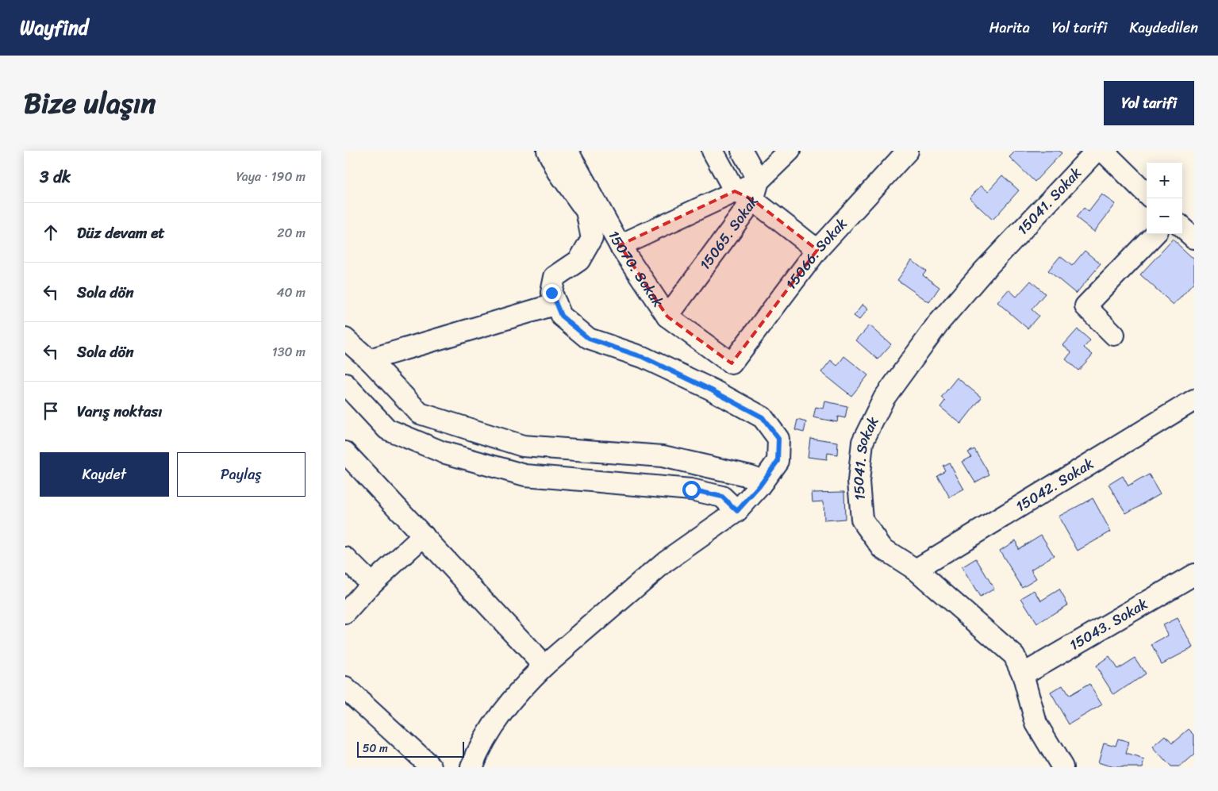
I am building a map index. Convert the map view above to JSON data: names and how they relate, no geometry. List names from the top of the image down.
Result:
{
  "streets": {
    "street": [
      "15041. Sokak",
      "15065. Sokak",
      "15066. Sokak",
      "15070. Sokak",
      "15042. Sokak",
      "15043. Sokak"
    ]
  },
  "crossings": [
    ["15041. Sokak", "15042. Sokak"],
    ["15041. Sokak", "15043. Sokak"],
    ["15065. Sokak", "15070. Sokak"],
    ["15066. Sokak", "15070. Sokak"]
  ],
  "scale_bar": "50 m",
  "page": {
    "header": "Wayfind",
    "nav": ["Harita", "Yol tarifi", "Kaydedilen"],
    "title": "Bize ulaşın",
    "buttons": [
      "Yol tarifi",
      ["Kaydet", "Paylaş"]
    ],
    "heading": ["3 dk", "Yaya · 190 m"],
    "map_buttons": ["+", "−"],
    "list": [
      ["Düz devam et", "20 m"],
      ["Sola dön", "40 m"],
      ["Sola dön", "130 m"],
      "Varış noktası"
    ],
    "scale": "50 m"
  }
}
